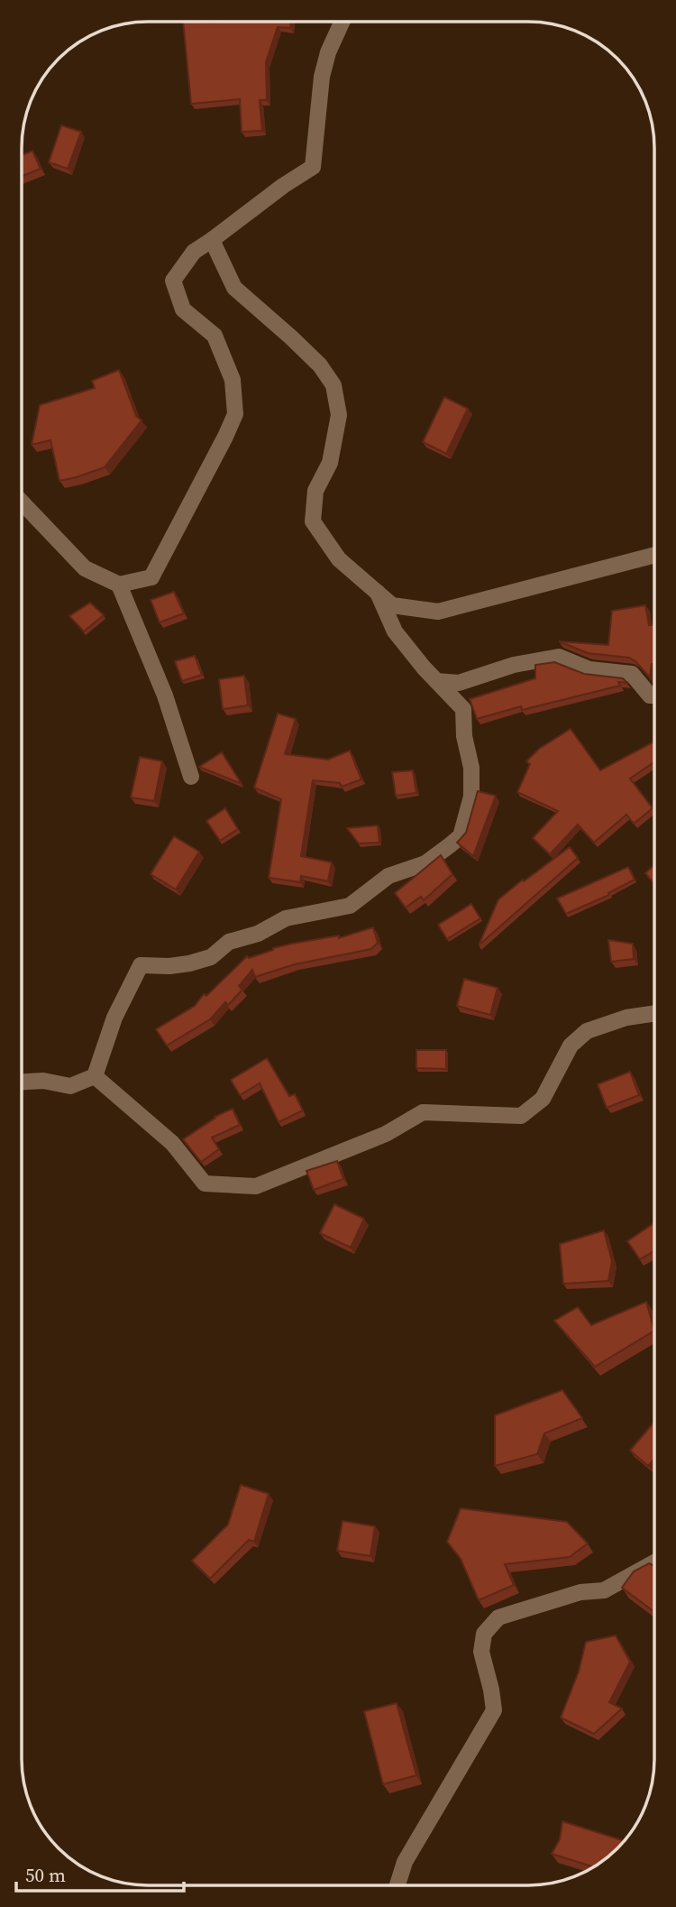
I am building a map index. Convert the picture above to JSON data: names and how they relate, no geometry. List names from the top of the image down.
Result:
{
  "scale_bar": "50 m"
}
